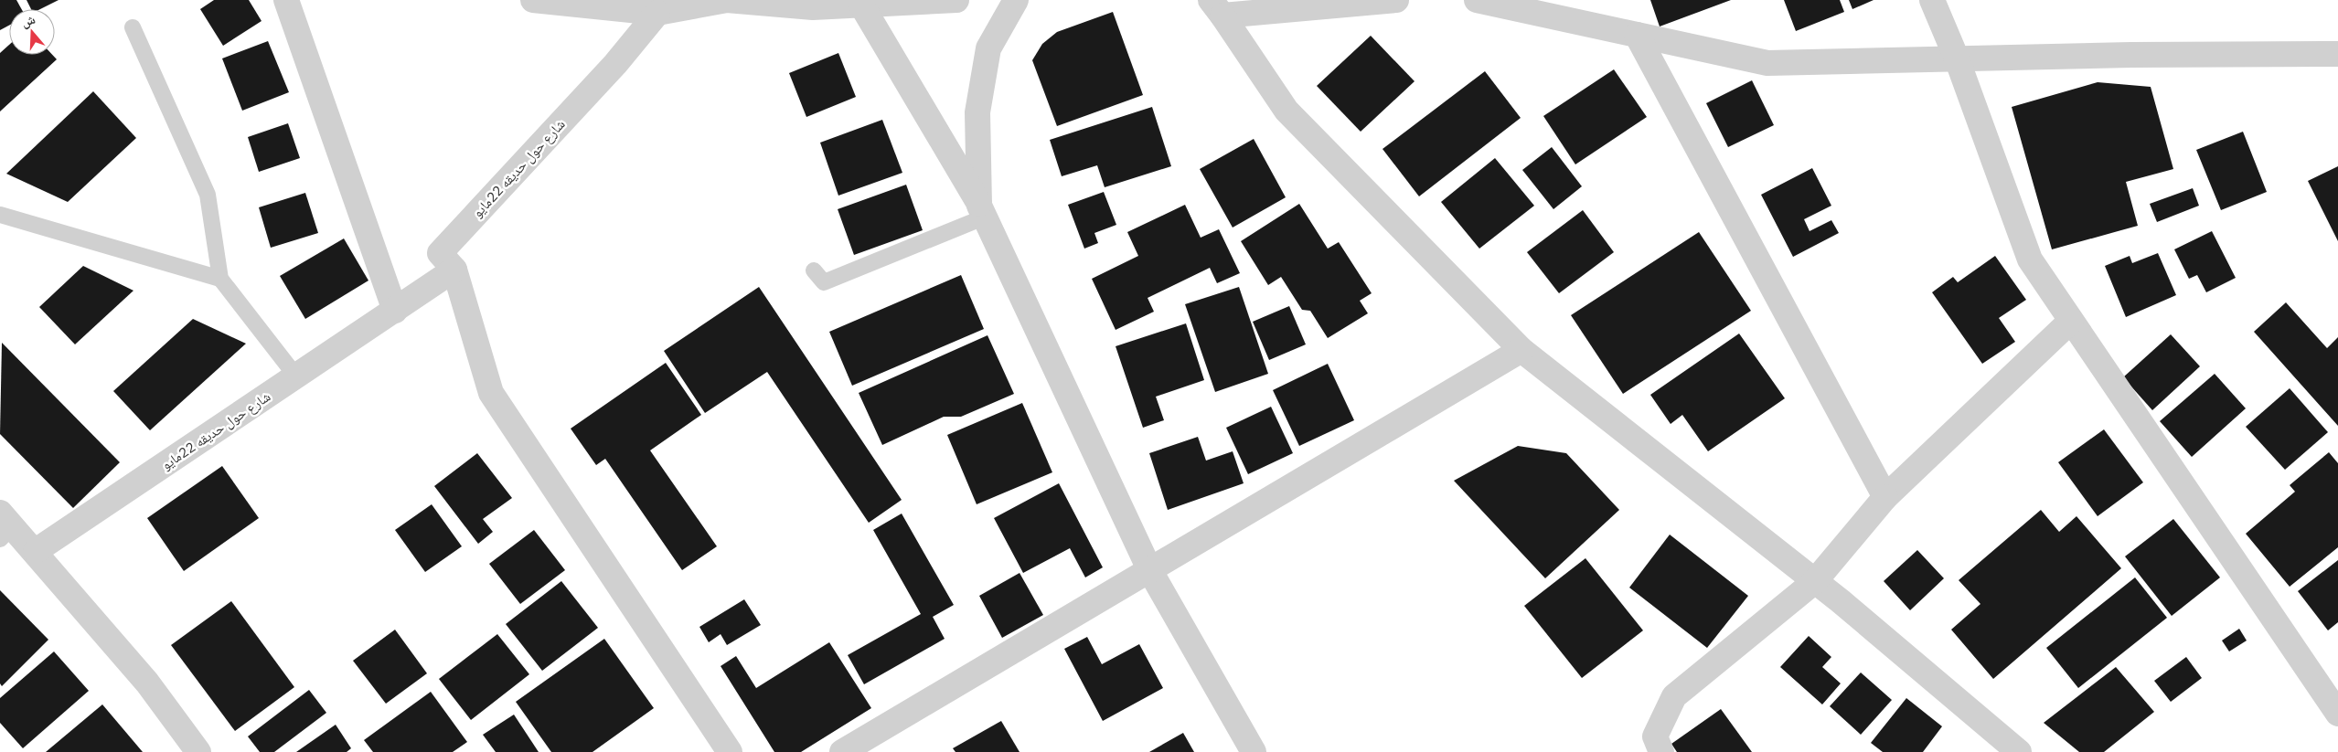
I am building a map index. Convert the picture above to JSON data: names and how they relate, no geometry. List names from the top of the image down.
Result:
{
  "streets": {
    "street": ["شارع حول حديقه 22مايو"]
  },
  "north": "top"
}
